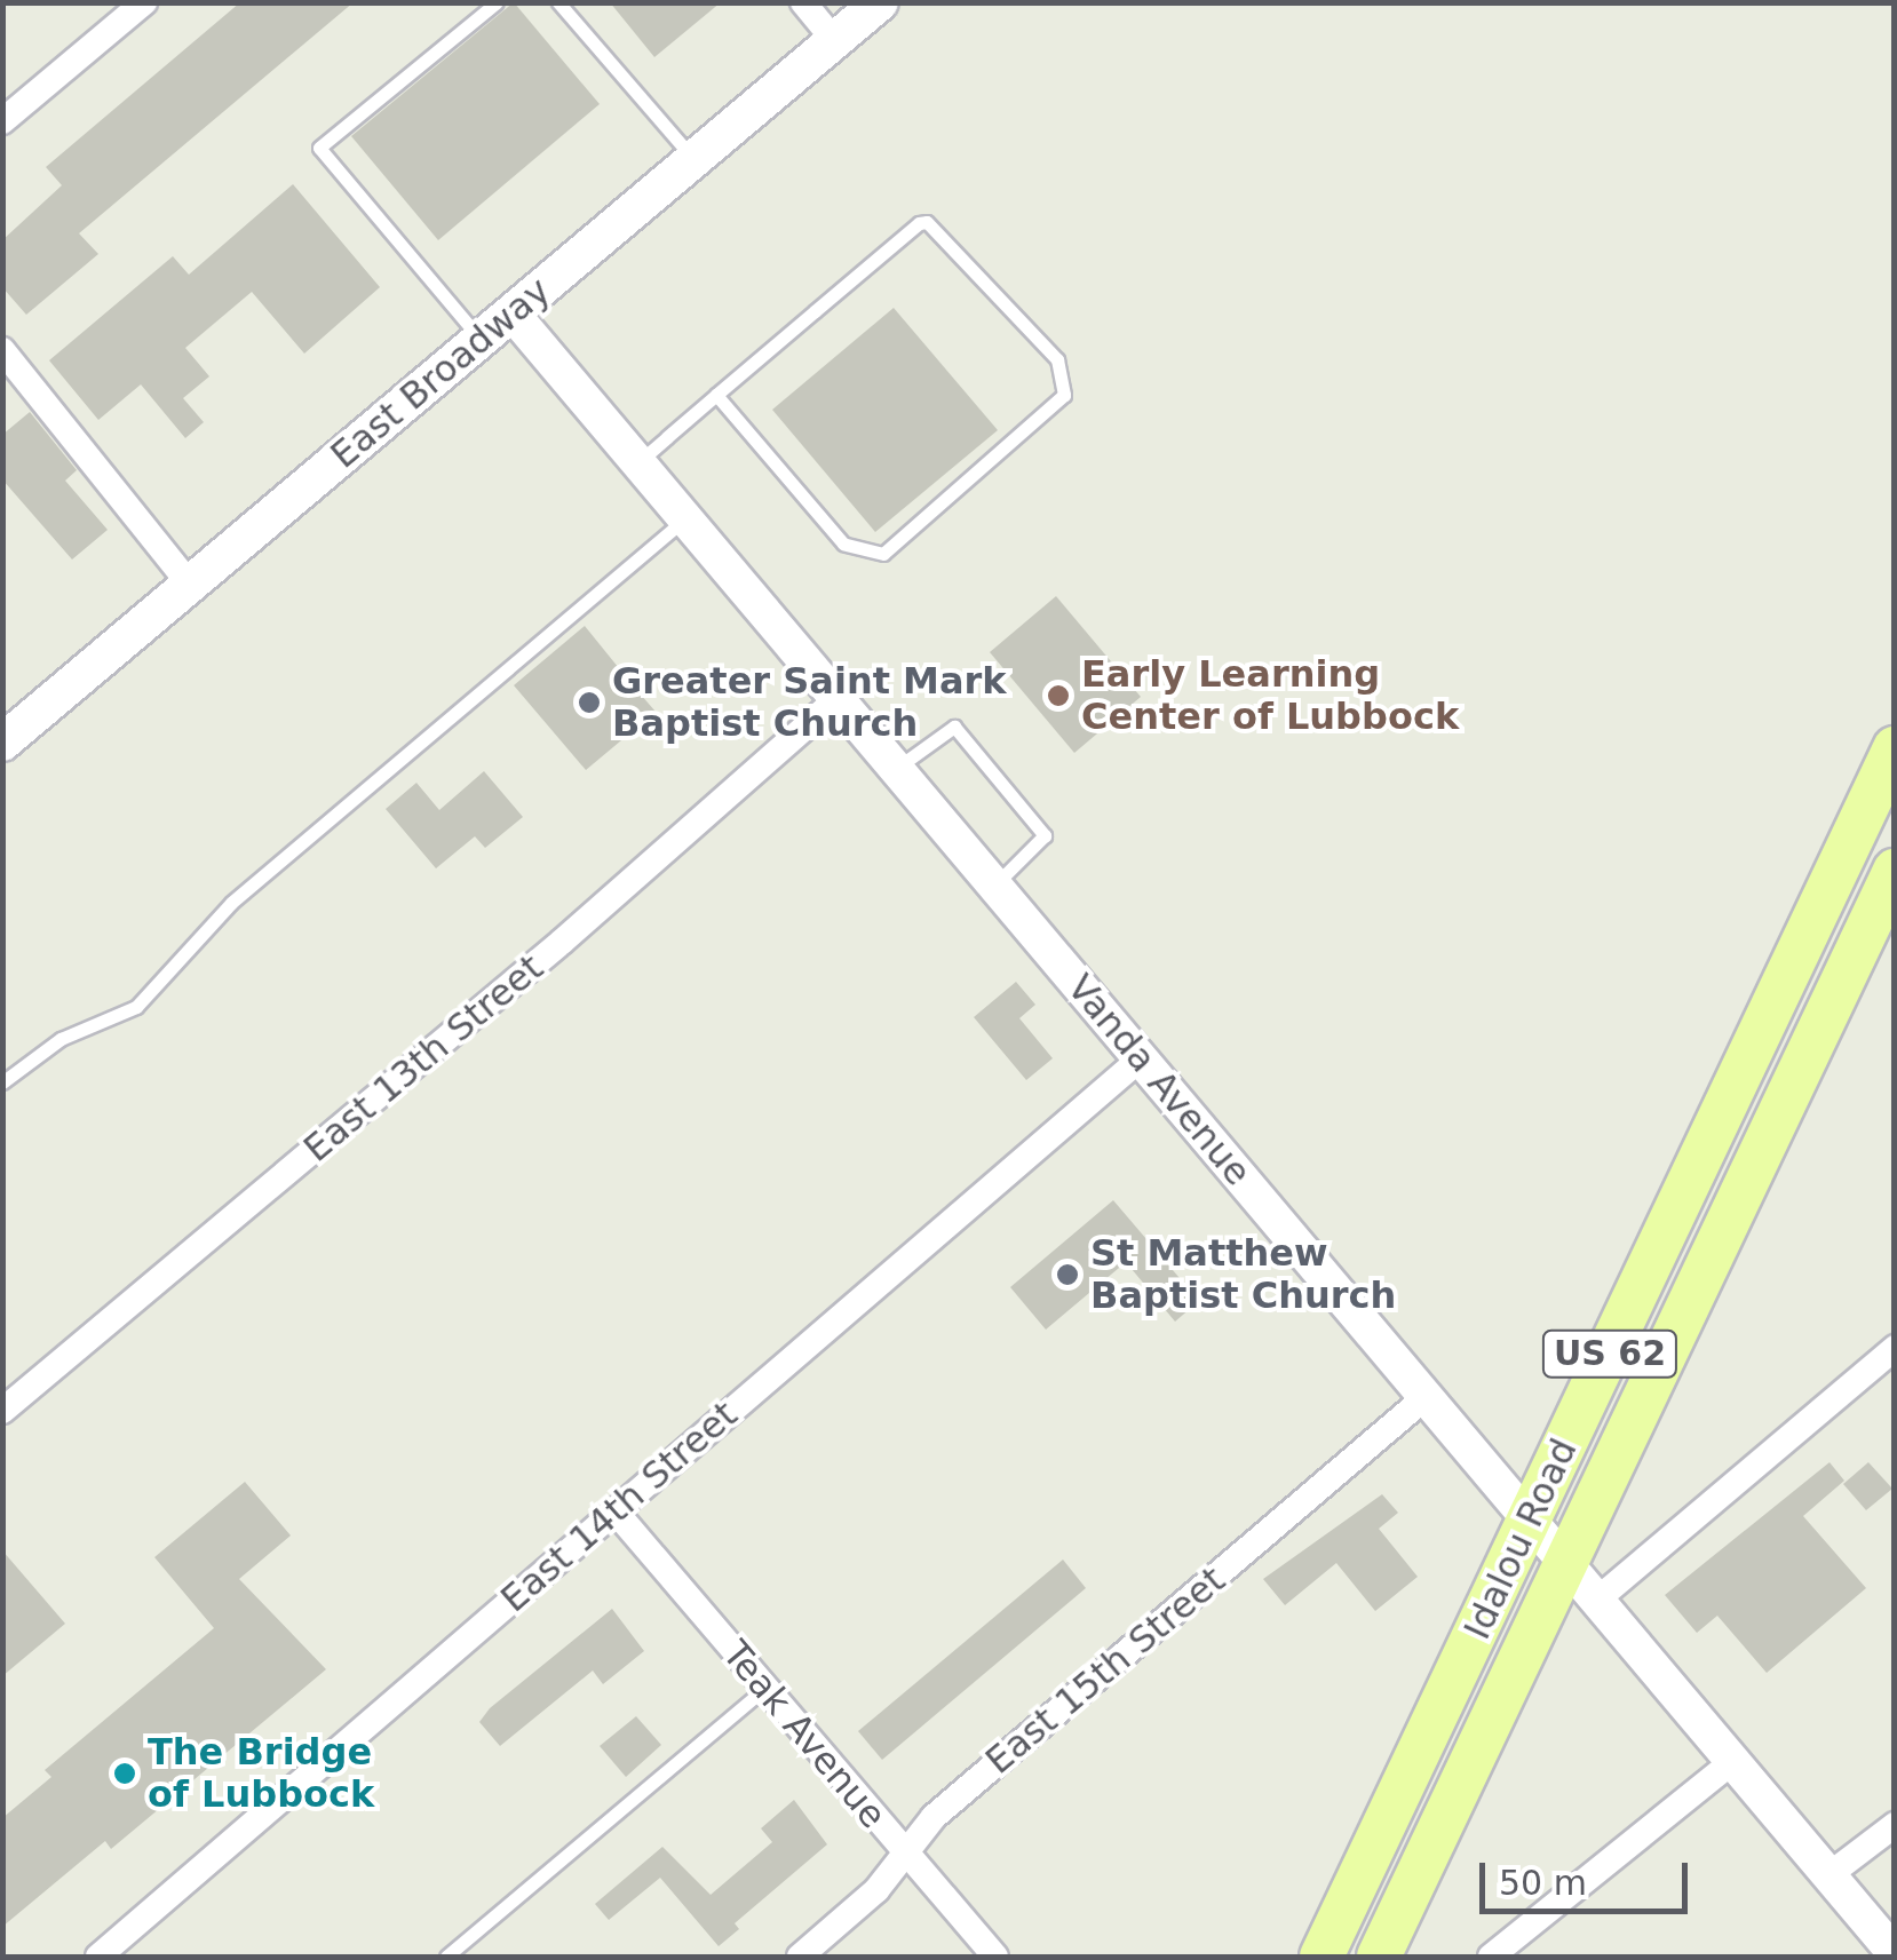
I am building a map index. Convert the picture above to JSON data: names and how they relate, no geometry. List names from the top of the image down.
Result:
{
  "streets": {
    "main road": ["East Broadway", "US 62", "Idalou Road"],
    "street": [
      "East 13th Street",
      "Vanda Avenue",
      "East 14th Street",
      "East 15th Street",
      "Teak Avenue"
    ]
  },
  "crossings": [
    ["East Broadway", "Vanda Avenue"],
    ["East 13th Street", "Vanda Avenue"],
    ["Vanda Avenue", "East 14th Street"],
    ["Vanda Avenue", "Idalou Road"],
    ["Vanda Avenue", "East 15th Street"],
    ["East 14th Street", "Teak Avenue"],
    ["East 15th Street", "Teak Avenue"]
  ],
  "places": [
    "Early Learning Center of Lubbock",
    "Greater Saint Mark Baptist Church",
    "St Matthew Baptist Church",
    "The Bridge of Lubbock"
  ],
  "scale_bar": "50 m"
}
